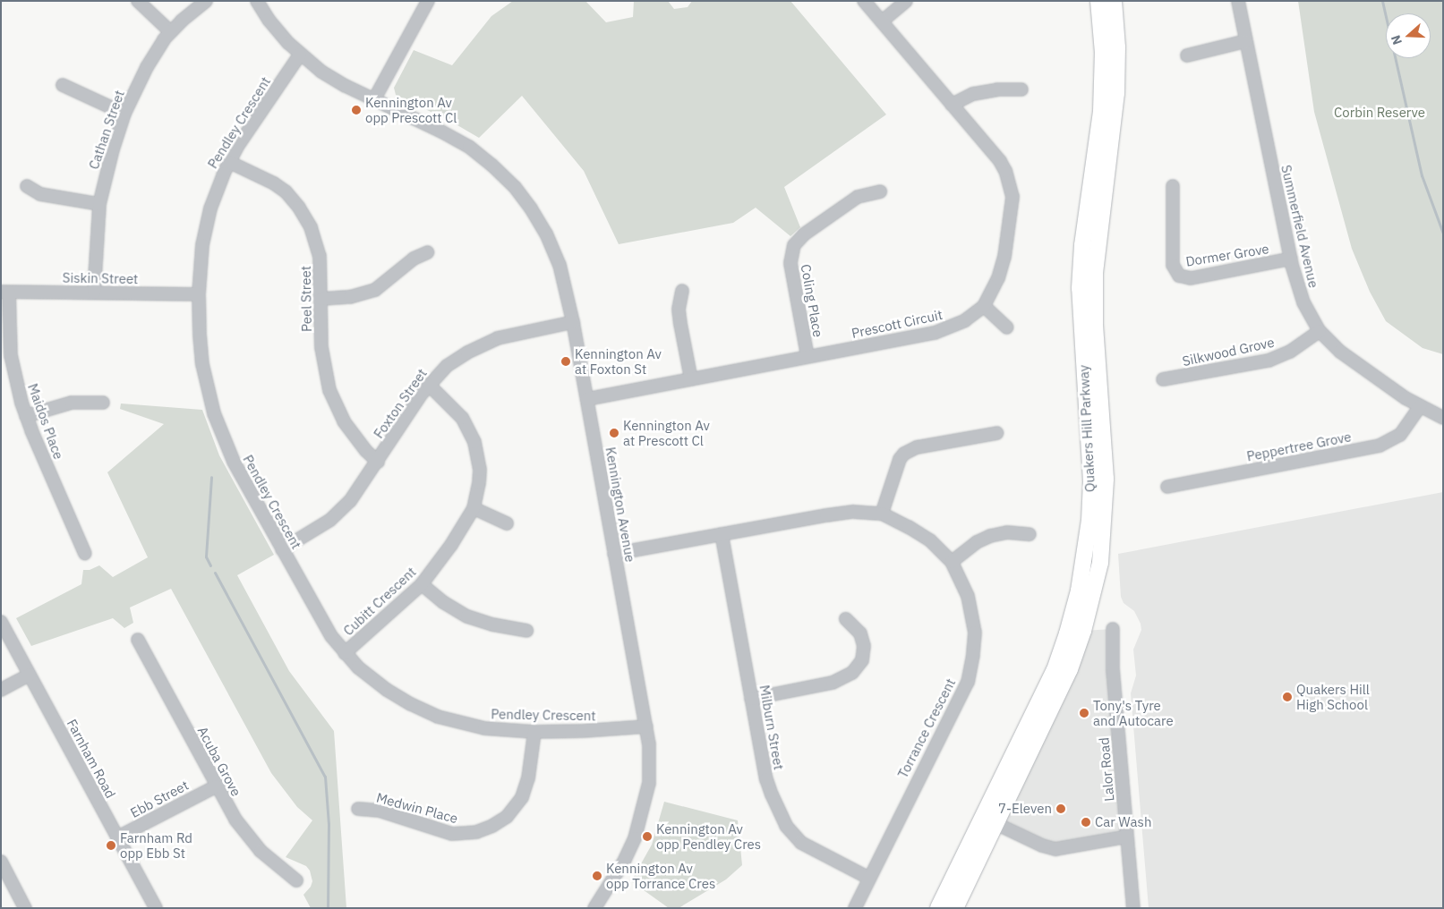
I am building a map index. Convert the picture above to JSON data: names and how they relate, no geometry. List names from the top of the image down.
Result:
{
  "streets": {
    "main road": ["Quakers Hill Parkway"],
    "street": [
      "Pendley Crescent",
      "Cathan Street",
      "Summerfield Avenue",
      "Dormer Grove",
      "Siskin Street",
      "Peel Street",
      "Coling Place",
      "Prescott Circuit",
      "Silkwood Grove",
      "Foxton Street",
      "Maidos Place",
      "Peppertree Grove",
      "Kennington Avenue",
      "Cubitt Crescent",
      "Milburn Street",
      "Torrance Crescent",
      "Farnham Road",
      "Acuba Grove",
      "Lalor Road",
      "Ebb Street",
      "Medwin Place"
    ]
  },
  "crossings": [
    ["Pendley Crescent", "Siskin Street"],
    ["Pendley Crescent", "Peel Street"],
    ["Pendley Crescent", "Foxton Street"],
    ["Pendley Crescent", "Kennington Avenue"],
    ["Pendley Crescent", "Cubitt Crescent"],
    ["Pendley Crescent", "Medwin Place"],
    ["Cathan Street", "Siskin Street"],
    ["Summerfield Avenue", "Dormer Grove"],
    ["Summerfield Avenue", "Silkwood Grove"],
    ["Summerfield Avenue", "Peppertree Grove"],
    ["Siskin Street", "Maidos Place"],
    ["Peel Street", "Foxton Street"],
    ["Coling Place", "Prescott Circuit"],
    ["Prescott Circuit", "Kennington Avenue"],
    ["Foxton Street", "Kennington Avenue"],
    ["Foxton Street", "Cubitt Crescent"],
    ["Kennington Avenue", "Torrance Crescent"],
    ["Milburn Street", "Torrance Crescent"],
    ["Farnham Road", "Ebb Street"],
    ["Acuba Grove", "Ebb Street"]
  ],
  "parks": ["Corbin Reserve"],
  "places": [
    "Kennington Av opp Prescott Cl",
    "Kennington Av at Foxton St",
    "Kennington Av at Prescott Cl",
    "Quakers Hill High School",
    "Tony's Tyre and Autocare",
    "7-Eleven",
    "Car Wash",
    "Kennington Av opp Pendley Cres",
    "Farnham Rd opp Ebb St",
    "Kennington Av opp Torrance Cres"
  ],
  "north": "left"
}
